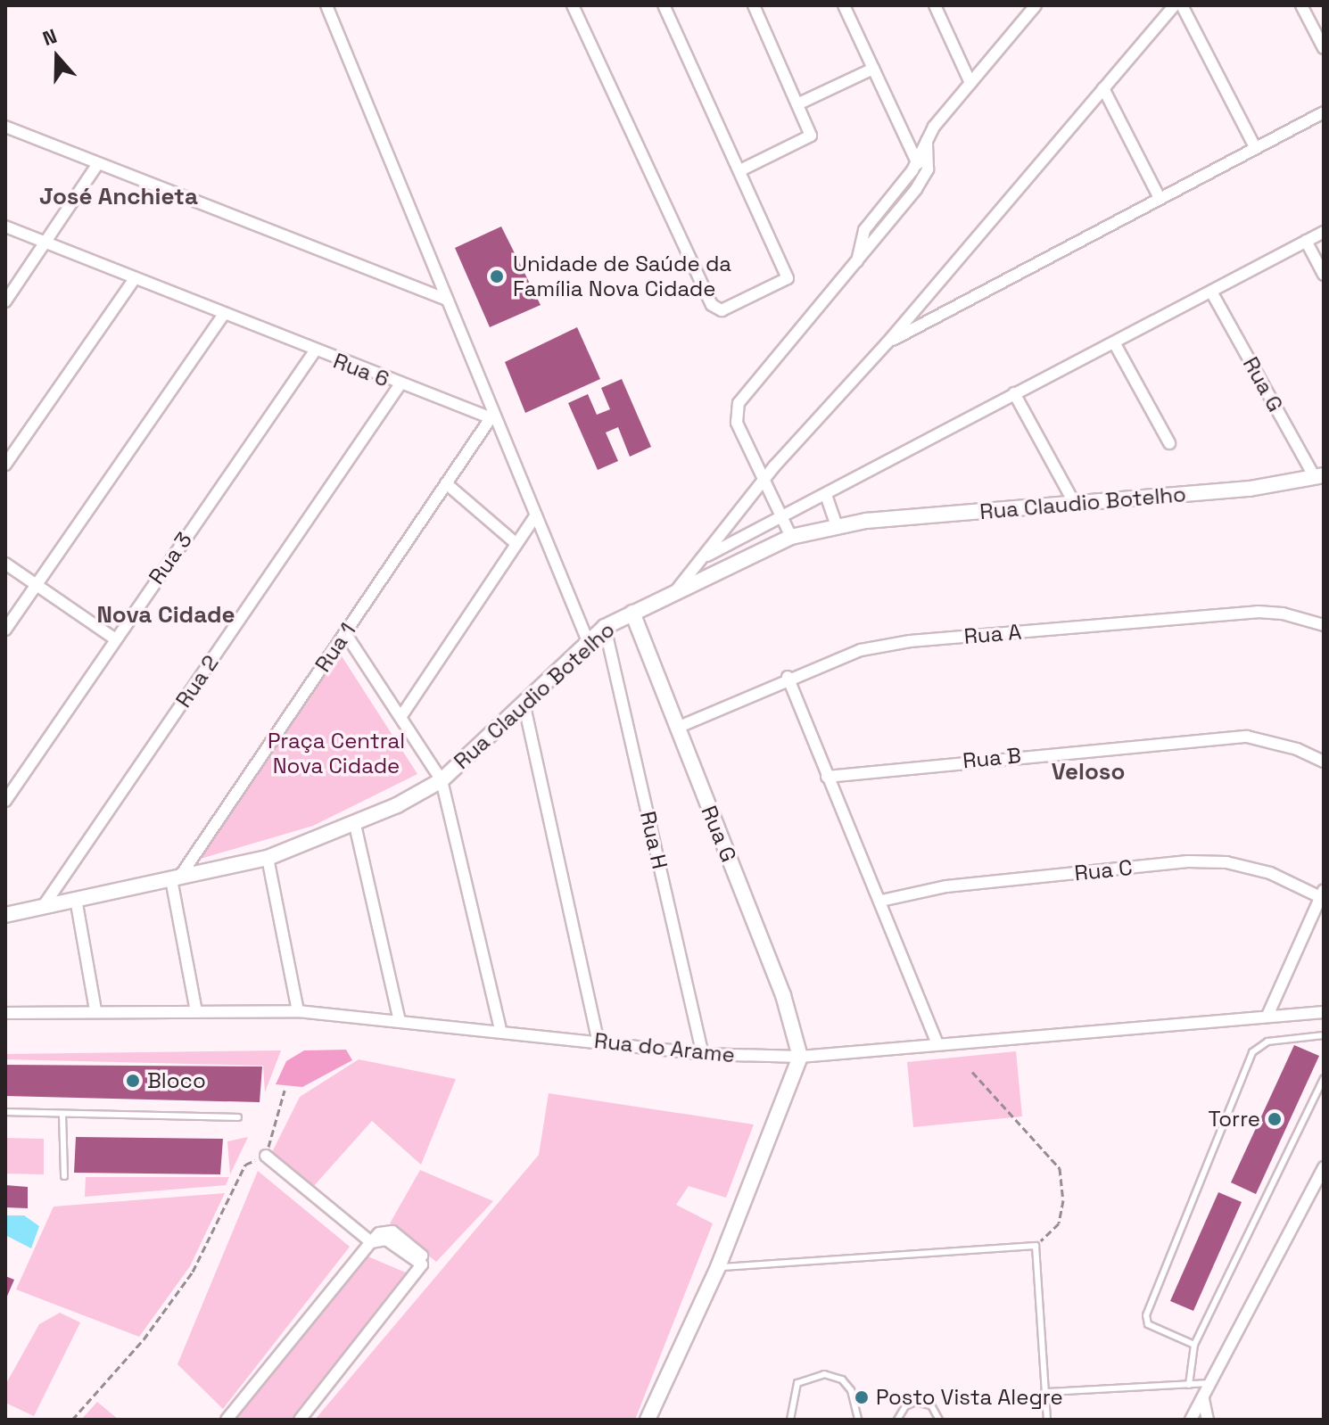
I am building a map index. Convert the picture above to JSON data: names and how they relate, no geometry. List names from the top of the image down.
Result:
{
  "streets": {
    "street": [
      "Rua 6",
      "Rua G",
      "Rua Claudio Botelho",
      "Rua 3",
      "Rua A",
      "Rua 1",
      "Rua 2",
      "Rua B",
      "Rua H",
      "Rua C",
      "Rua do Arame"
    ]
  },
  "crossings": [
    ["Rua 6", "Rua 3"],
    ["Rua 6", "Rua 1"],
    ["Rua 6", "Rua 2"],
    ["Rua G", "Rua Claudio Botelho"],
    ["Rua G", "Rua A"],
    ["Rua G", "Rua do Arame"],
    ["Rua Claudio Botelho", "Rua 1"],
    ["Rua Claudio Botelho", "Rua 2"],
    ["Rua Claudio Botelho", "Rua H"],
    ["Rua H", "Rua do Arame"]
  ],
  "districts": ["José Anchieta", "Nova Cidade", "Veloso"],
  "parks": ["Praça Central Nova Cidade"],
  "places": [
    "Unidade de Saúde da Família Nova Cidade",
    "Bloco",
    "Torre",
    "Posto Vista Alegre"
  ],
  "north": "top"
}
